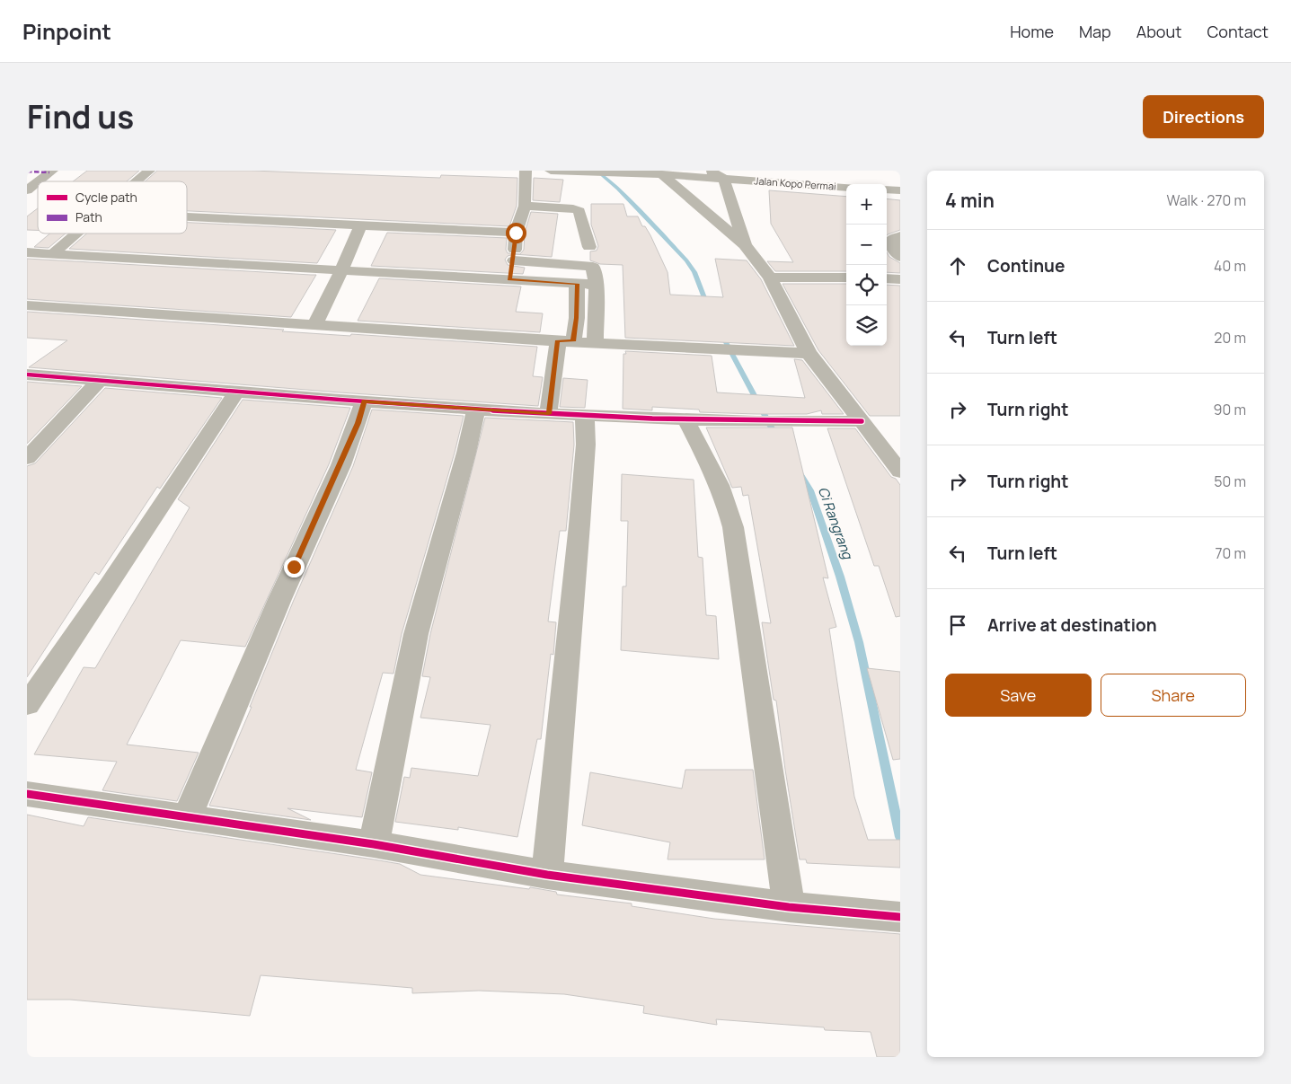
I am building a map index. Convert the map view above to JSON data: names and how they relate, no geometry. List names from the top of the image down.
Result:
{
  "streets": {
    "street": ["Jalan Kopo Permai"]
  },
  "water": ["Ci Rangrang"],
  "legend": ["Cycle path", "Path"],
  "page": {
    "header": "Pinpoint",
    "nav": [
      "Home",
      "Map",
      "About",
      "Contact"
    ],
    "title": "Find us",
    "buttons": [
      "Directions",
      ["Save", "Share"]
    ],
    "heading": ["4 min", "Walk · 270 m"],
    "map_buttons": ["+", "−"],
    "list": [
      ["Continue", "40 m"],
      ["Turn left", "20 m"],
      ["Turn right", "90 m"],
      ["Turn right", "50 m"],
      ["Turn left", "70 m"],
      "Arrive at destination"
    ]
  }
}
